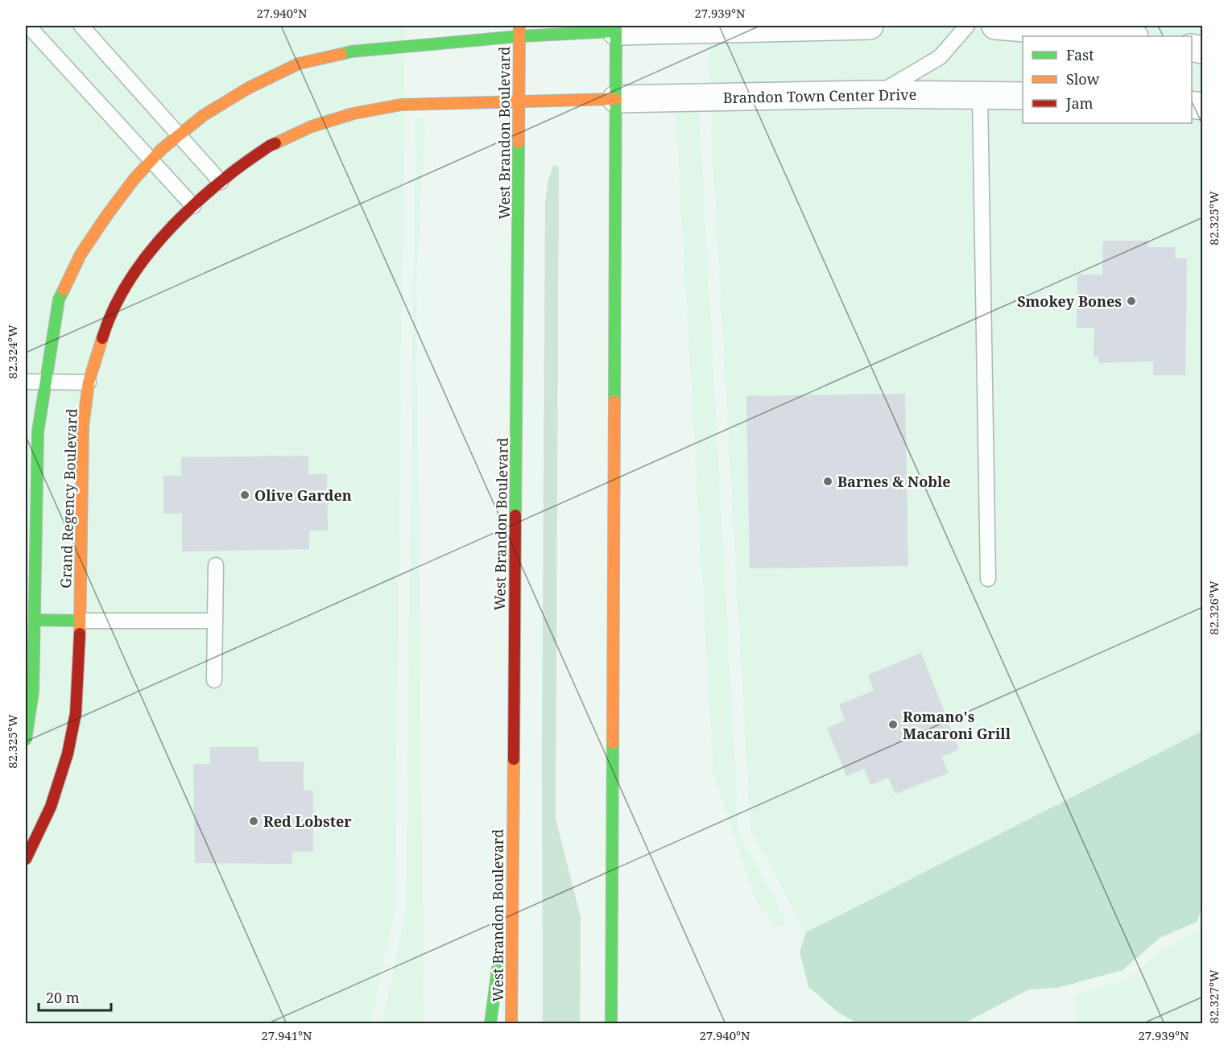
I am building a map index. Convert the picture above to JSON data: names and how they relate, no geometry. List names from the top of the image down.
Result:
{
  "streets": {
    "main road": ["West Brandon Boulevard", "Grand Regency Boulevard"],
    "street": ["Brandon Town Center Drive"]
  },
  "crossings": [
    ["Brandon Town Center Drive", "Grand Regency Boulevard"],
    ["West Brandon Boulevard", "Grand Regency Boulevard"]
  ],
  "places": [
    "Smokey Bones",
    "Barnes & Noble",
    "Olive Garden",
    "Romano's Macaroni Grill",
    "Red Lobster"
  ],
  "legend": ["Fast", "Slow", "Jam"],
  "scale_bar": "20 m",
  "coordinates": [
    "27.940°N",
    "27.939°N",
    "82.325°W",
    "82.324°W",
    "82.326°W",
    "82.327°W",
    "27.941°N"
  ]
}
